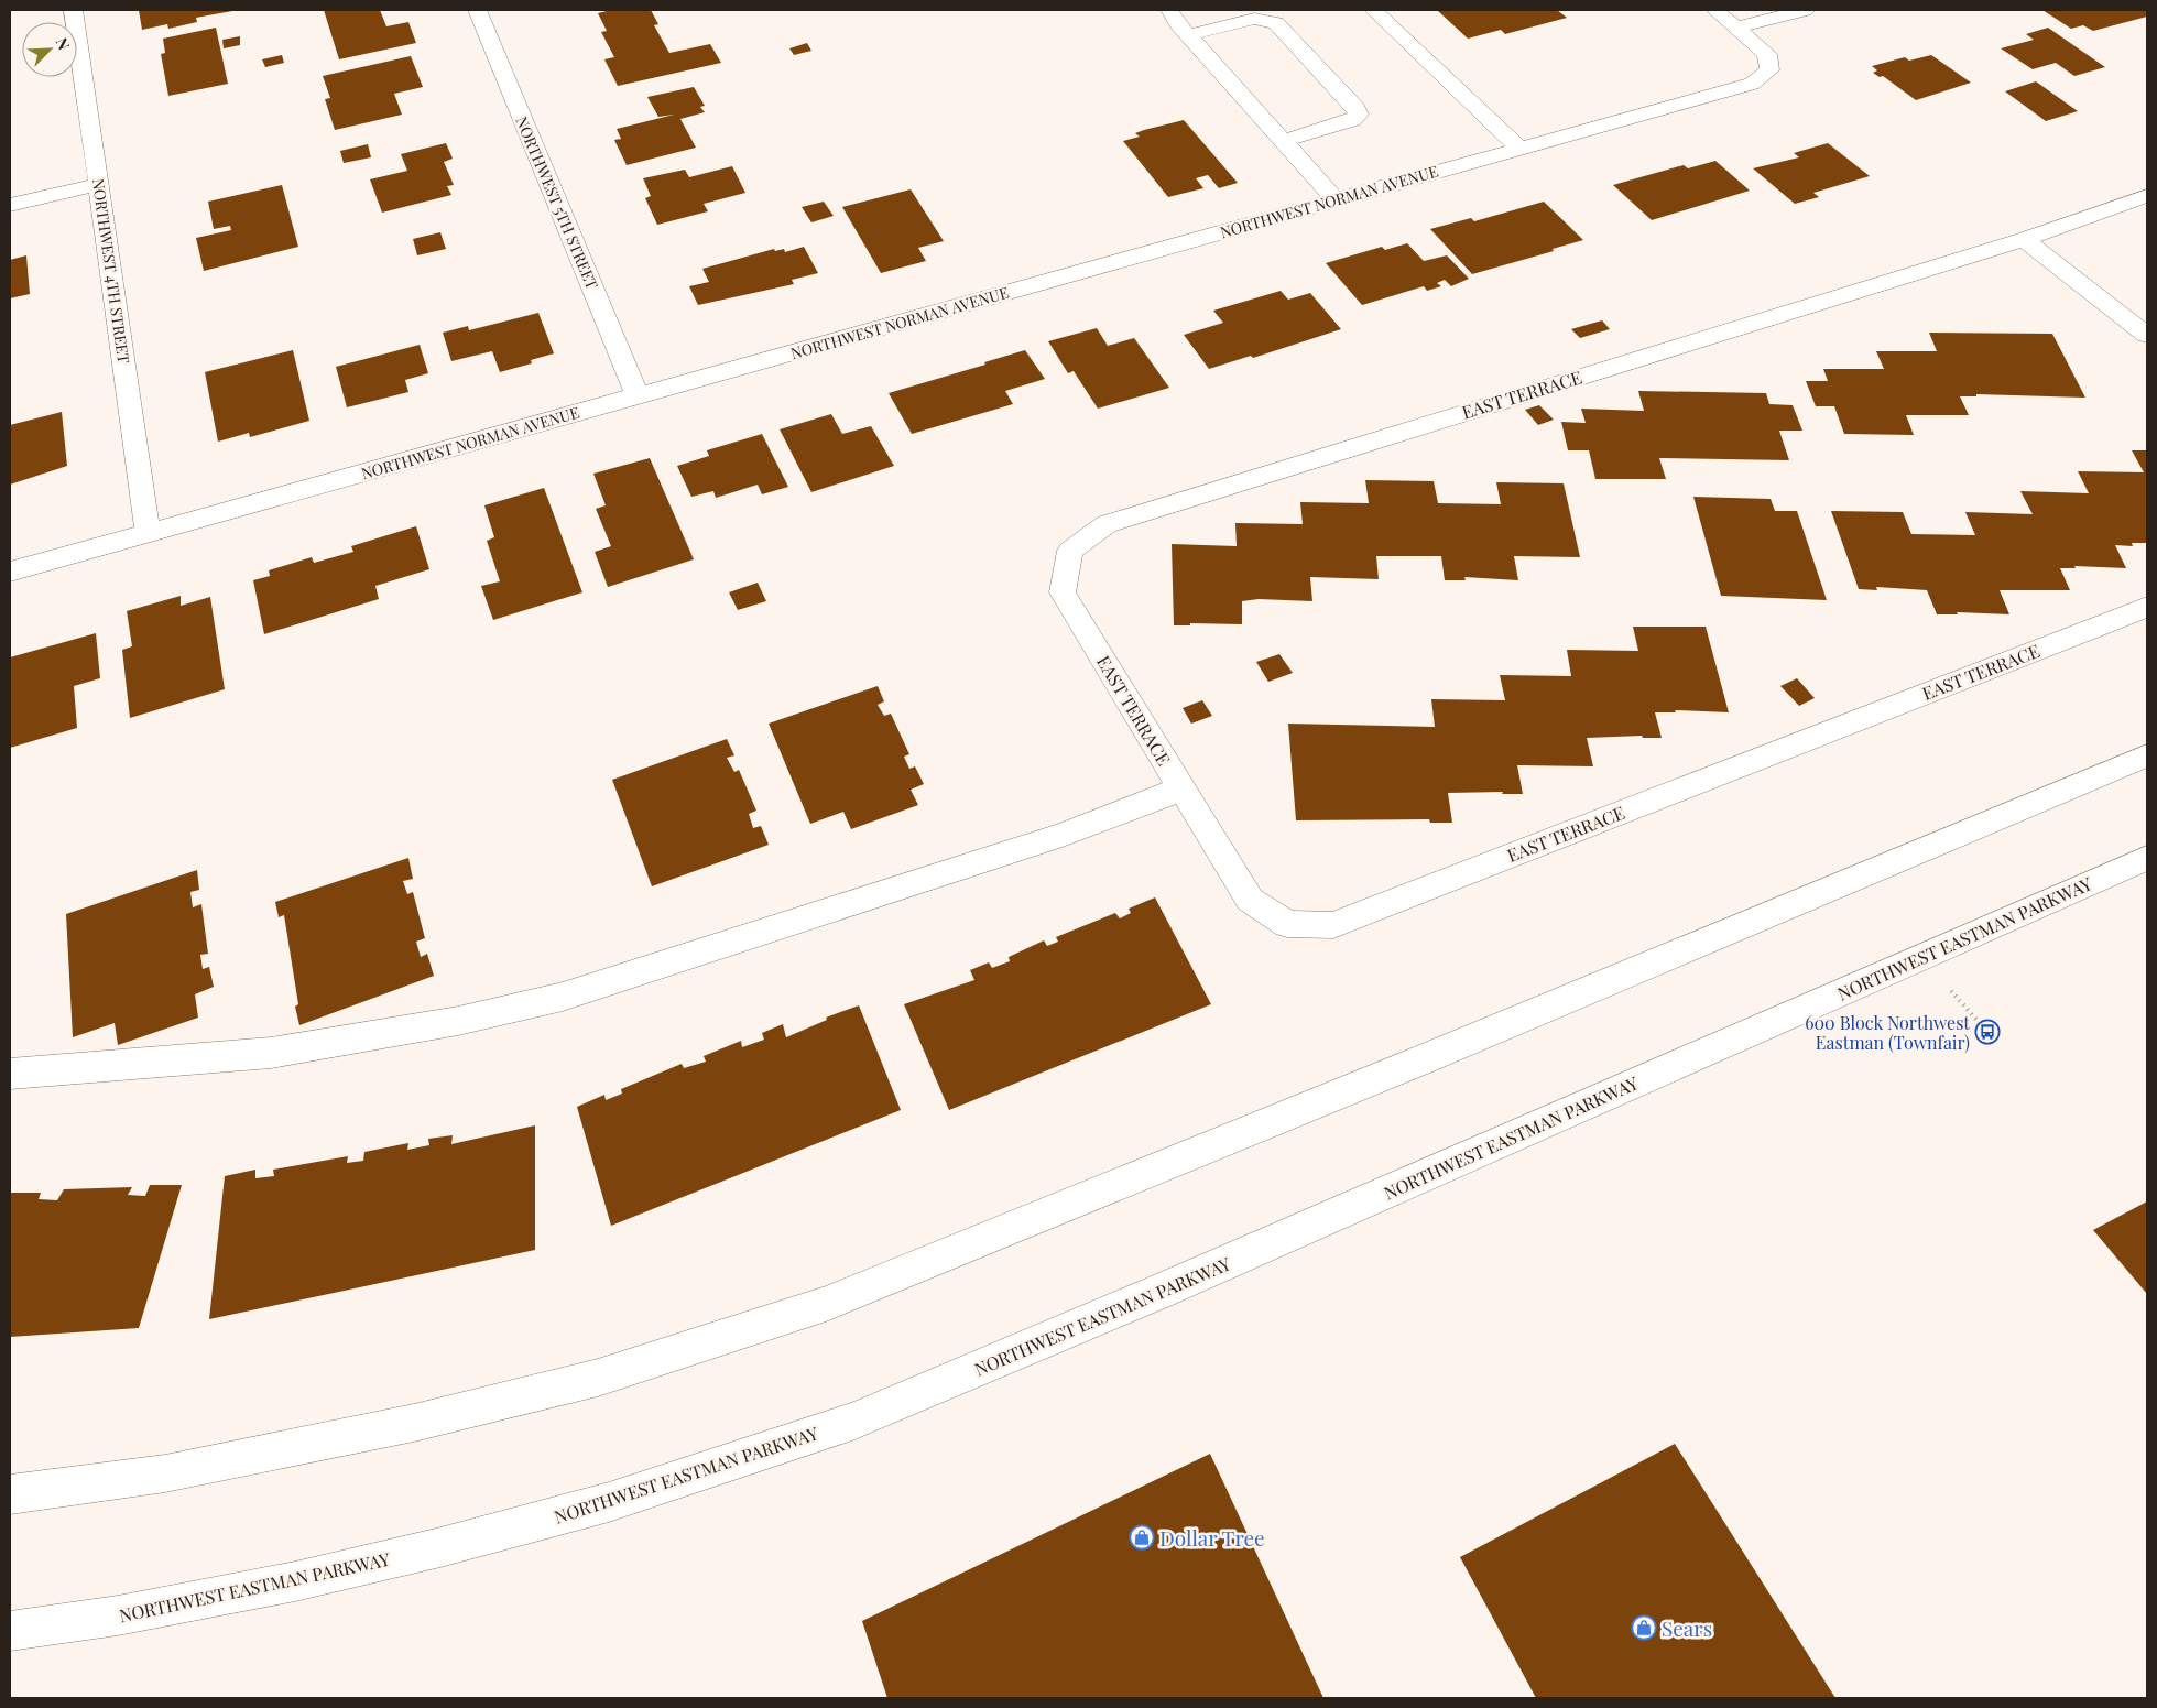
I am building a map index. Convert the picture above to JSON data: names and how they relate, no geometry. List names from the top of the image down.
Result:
{
  "streets": {
    "street": [
      "NORTHWEST NORMAN AVENUE",
      "NORTHWEST 5TH STREET",
      "NORTHWEST 4TH STREET",
      "EAST TERRACE",
      "NORTHWEST EASTMAN PARKWAY"
    ]
  },
  "crossings": [
    ["NORTHWEST NORMAN AVENUE", "NORTHWEST 5TH STREET"],
    ["NORTHWEST NORMAN AVENUE", "NORTHWEST 4TH STREET"]
  ],
  "places": {
    "bus stop": ["600 Block Northwest Eastman (Townfair)"],
    "shop": ["Dollar Tree", "Sears"]
  },
  "north": "top right"
}
